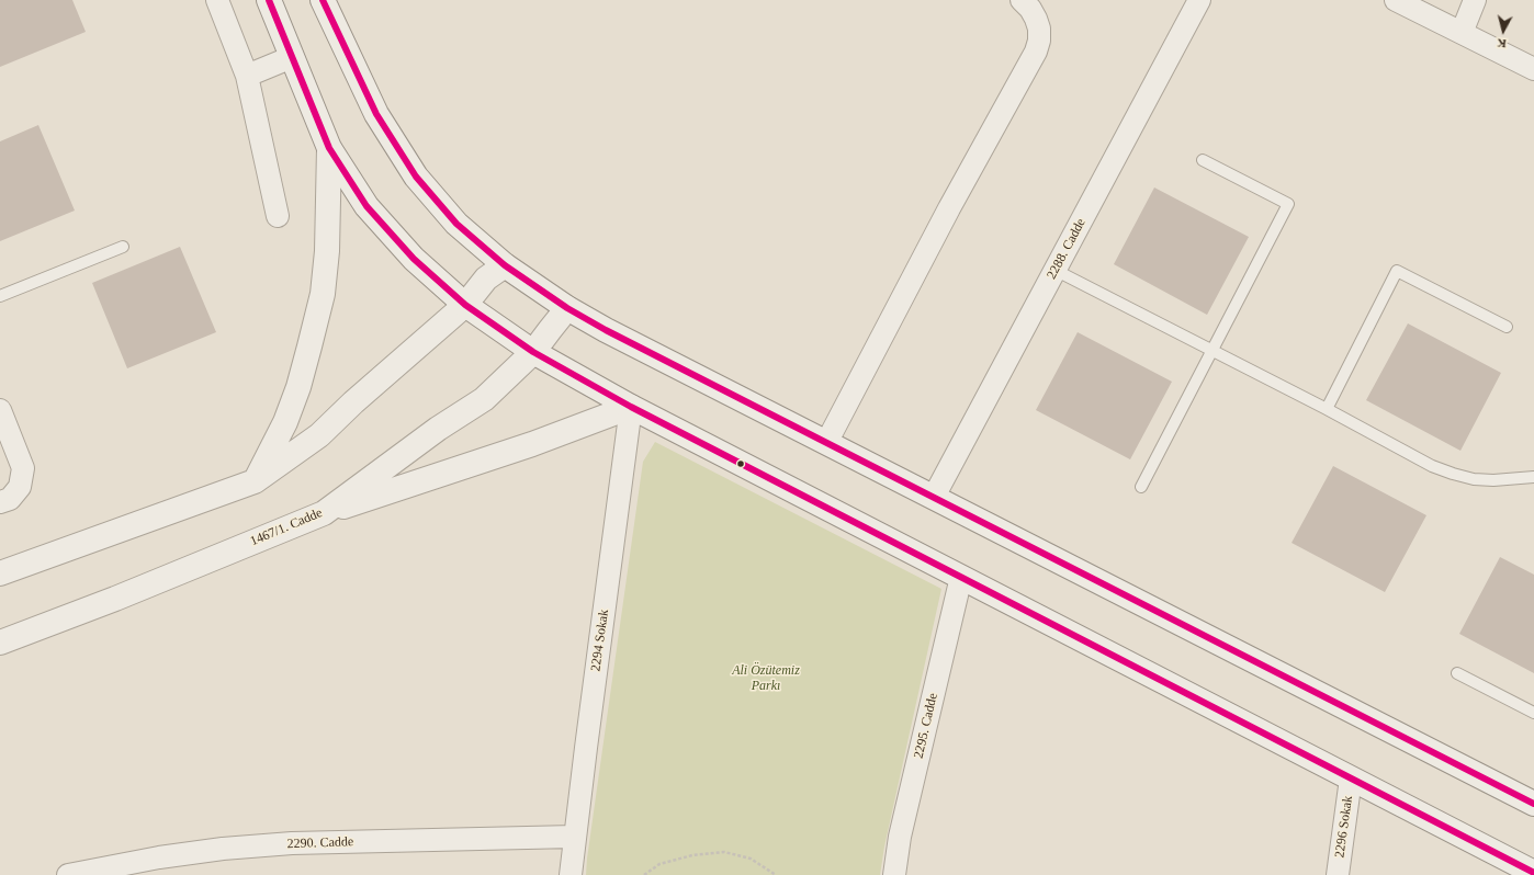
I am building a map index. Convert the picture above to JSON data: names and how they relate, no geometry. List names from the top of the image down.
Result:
{
  "streets": {
    "main road": ["1467/1. Cadde"],
    "street": [
      "2288. Cadde",
      "2294 Sokak",
      "2295. Cadde",
      "2296 Sokak",
      "2290. Cadde"
    ]
  },
  "crossings": [
    ["2294 Sokak", "2290. Cadde"]
  ],
  "parks": ["Ali Özütemiz Parkı"],
  "north": "bottom"
}
